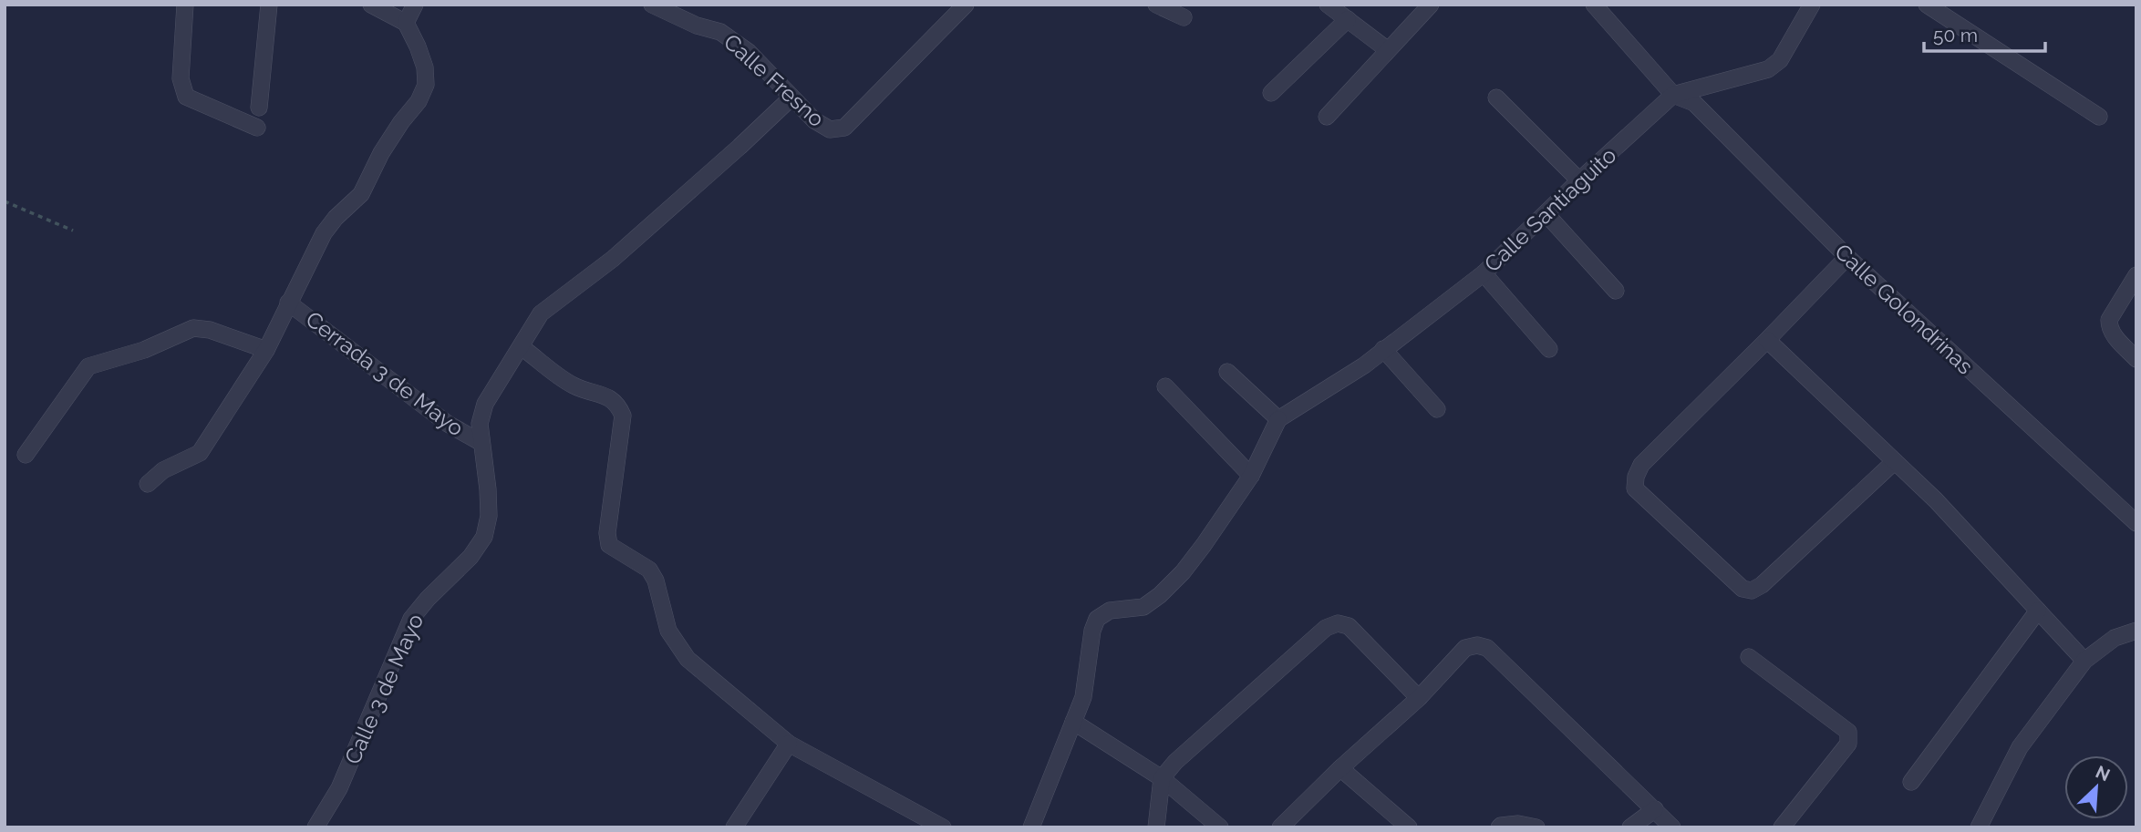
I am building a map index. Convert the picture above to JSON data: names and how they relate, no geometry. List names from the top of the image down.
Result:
{
  "streets": {
    "street": [
      "Calle Fresno",
      "Calle Santiaguito",
      "Calle Golondrinas",
      "Cerrada 3 de Mayo",
      "Calle 3 de Mayo"
    ]
  },
  "crossings": [
    ["Calle Fresno", "Calle 3 de Mayo"],
    ["Calle Santiaguito", "Calle Golondrinas"],
    ["Cerrada 3 de Mayo", "Calle 3 de Mayo"]
  ],
  "scale_bar": "50 m",
  "north": "top right"
}
